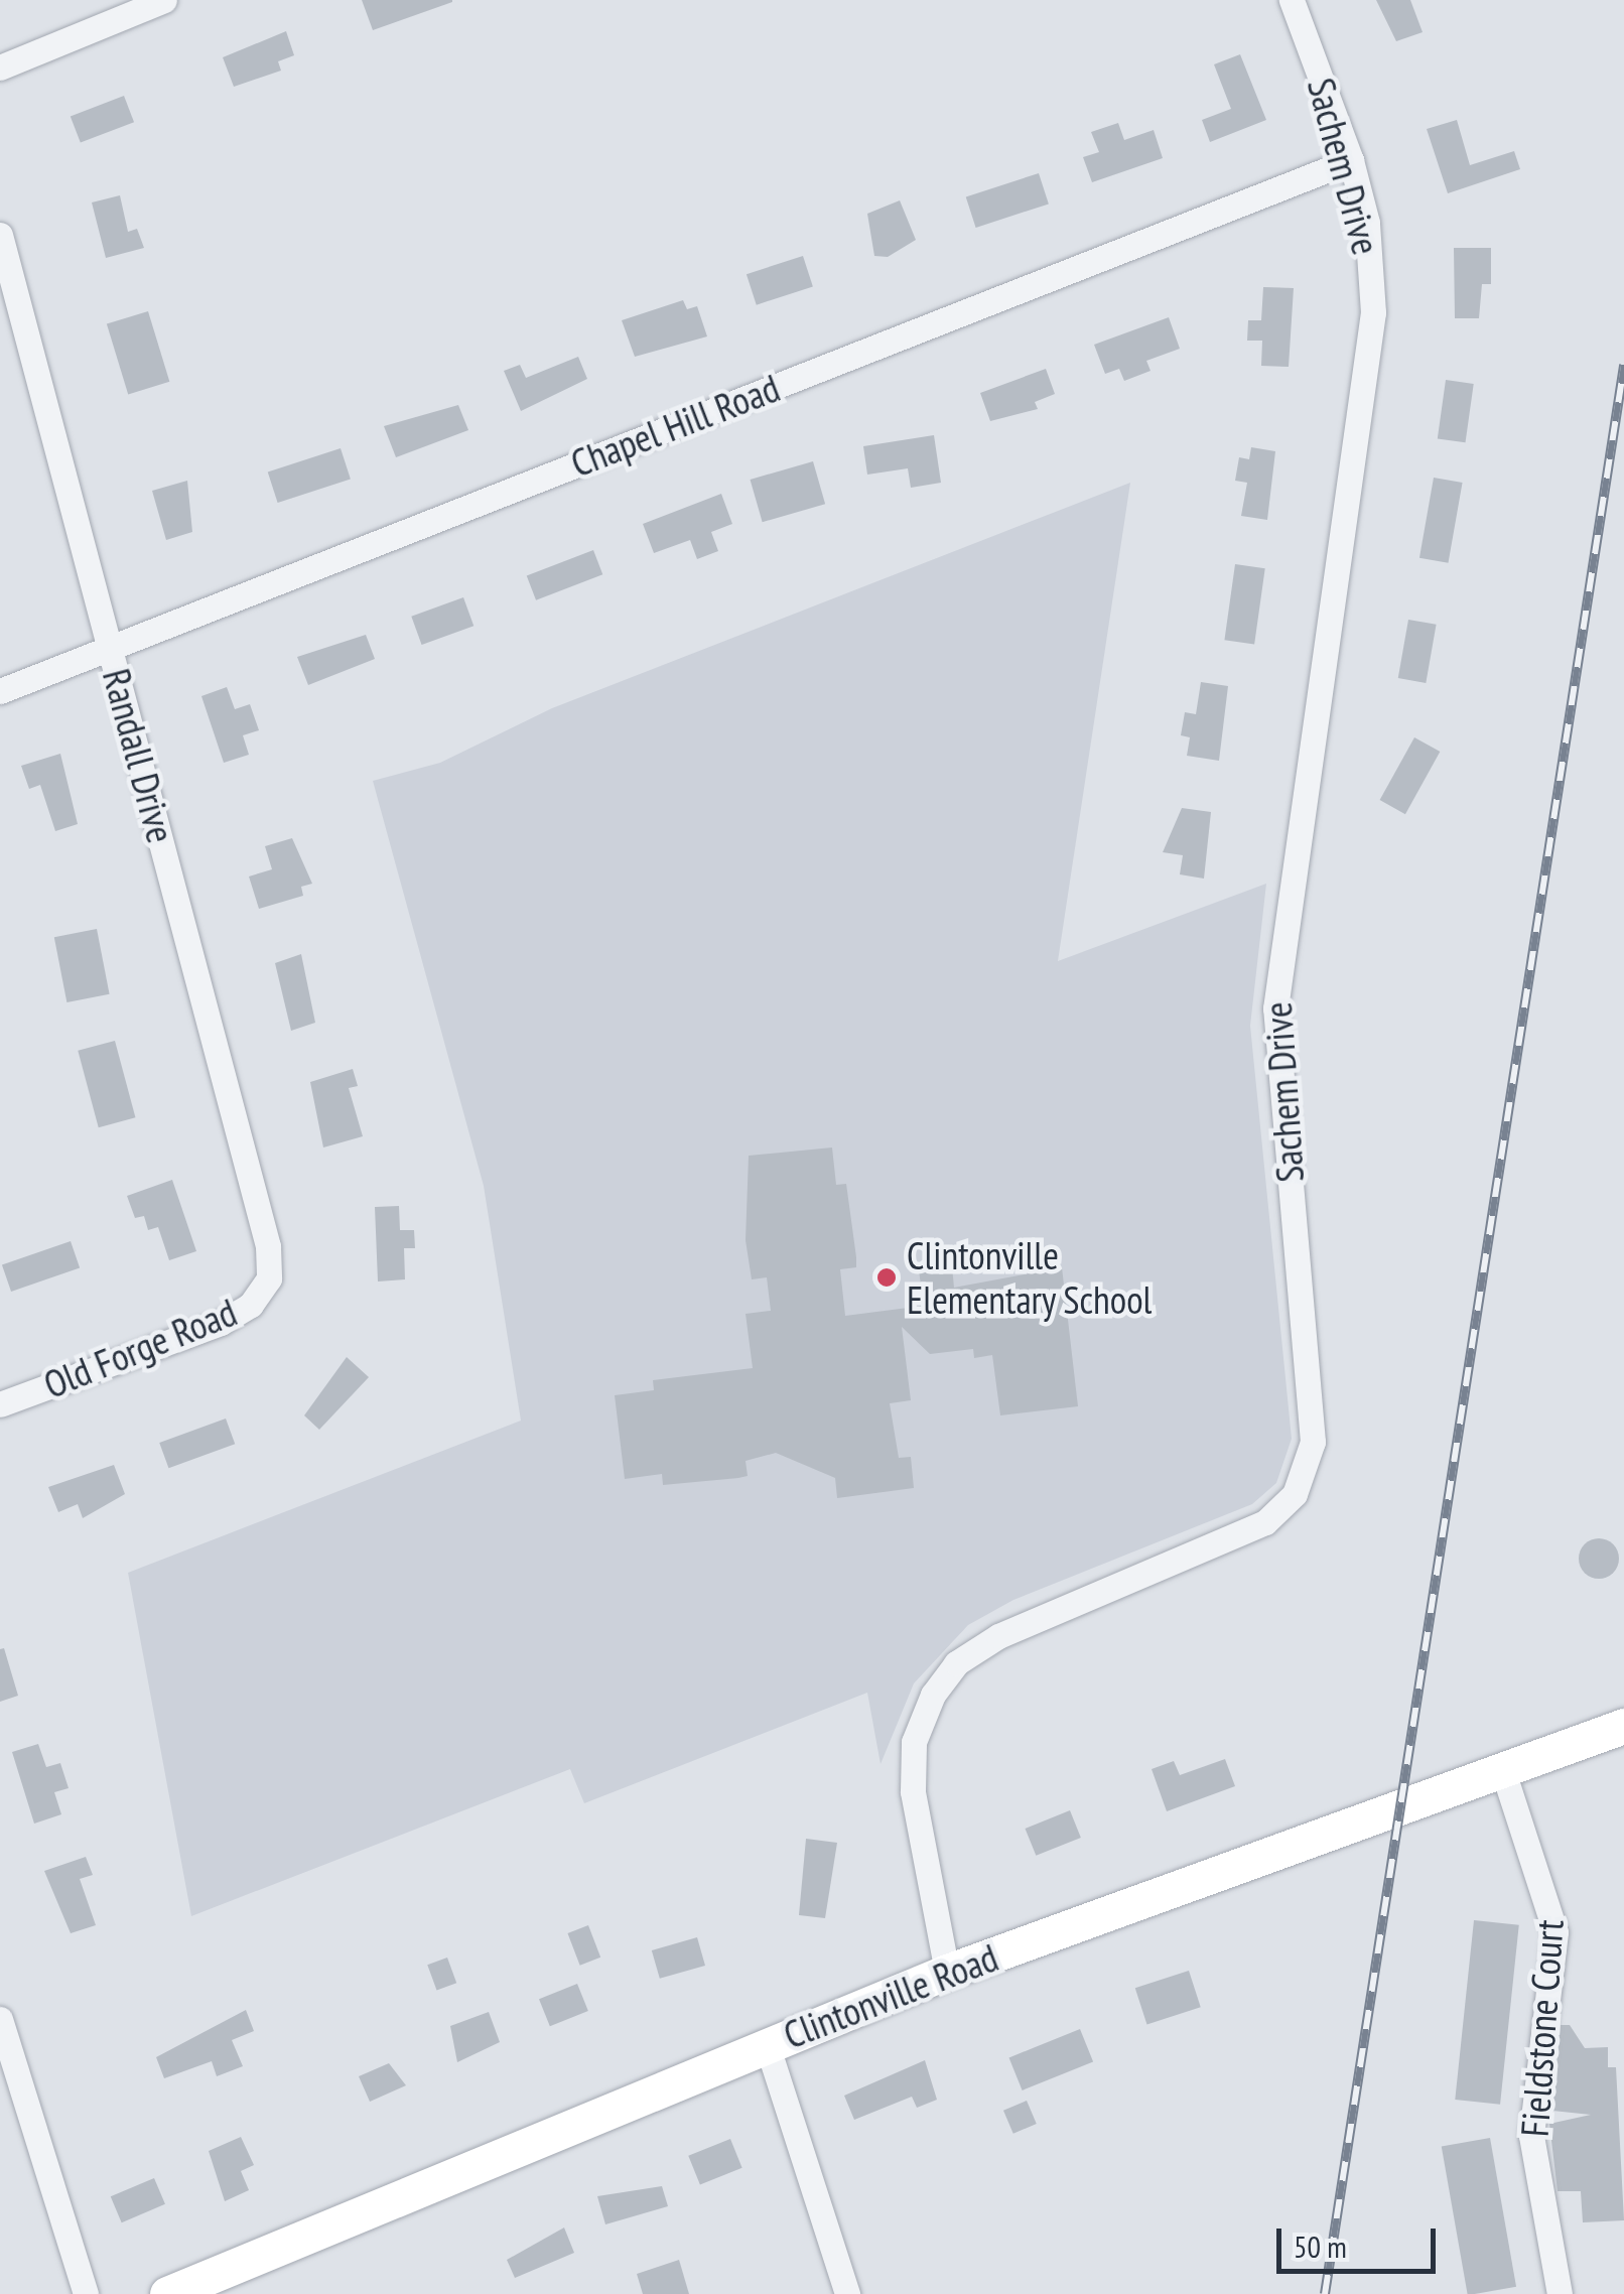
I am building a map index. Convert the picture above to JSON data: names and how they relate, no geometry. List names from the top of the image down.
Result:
{
  "streets": {
    "main road": ["Clintonville Road"],
    "street": [
      "Sachem Drive",
      "Chapel Hill Road",
      "Randall Drive",
      "Old Forge Road",
      "Fieldstone Court"
    ]
  },
  "crossings": [
    ["Sachem Drive", "Chapel Hill Road"],
    ["Sachem Drive", "Clintonville Road"],
    ["Chapel Hill Road", "Randall Drive"],
    ["Randall Drive", "Old Forge Road"],
    ["Clintonville Road", "Fieldstone Court"]
  ],
  "places": ["Clintonville Elementary School"],
  "scale_bar": "50 m"
}
